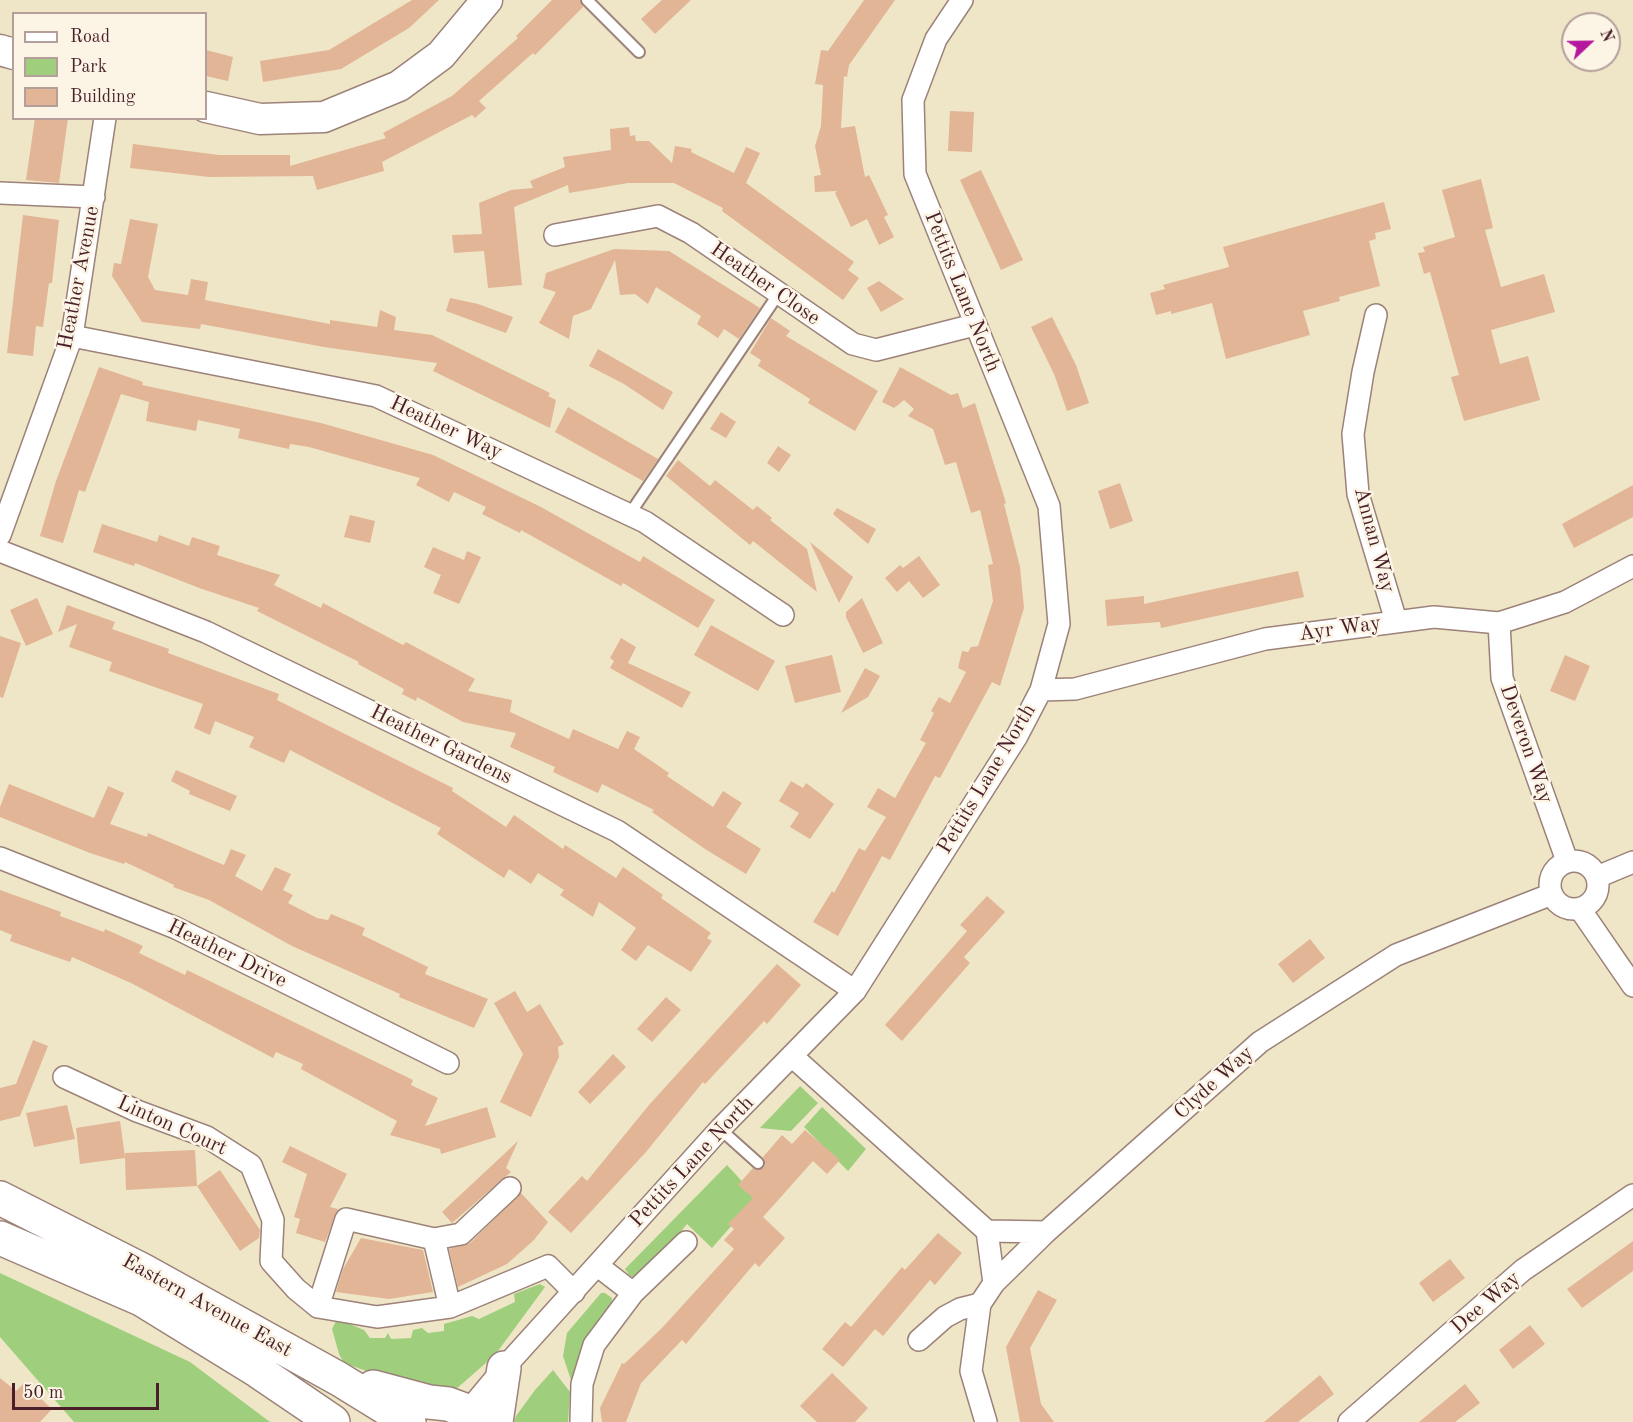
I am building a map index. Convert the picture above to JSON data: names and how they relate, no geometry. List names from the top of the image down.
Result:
{
  "streets": {
    "highway": ["Eastern Avenue East"],
    "street": [
      "Heather Avenue",
      "Heather Close",
      "Pettits Lane North",
      "Heather Way",
      "Annan Way",
      "Ayr Way",
      "Deveron Way",
      "Heather Gardens",
      "Heather Drive",
      "Clyde Way",
      "Linton Court",
      "Dee Way"
    ]
  },
  "crossings": [
    ["Heather Avenue", "Heather Way"],
    ["Heather Close", "Pettits Lane North"],
    ["Pettits Lane North", "Ayr Way"],
    ["Pettits Lane North", "Heather Gardens"],
    ["Annan Way", "Ayr Way"],
    ["Ayr Way", "Deveron Way"],
    ["Deveron Way", "Clyde Way"]
  ],
  "legend": ["Road", "Park", "Building"],
  "scale_bar": "50 m",
  "north": "right"
}
